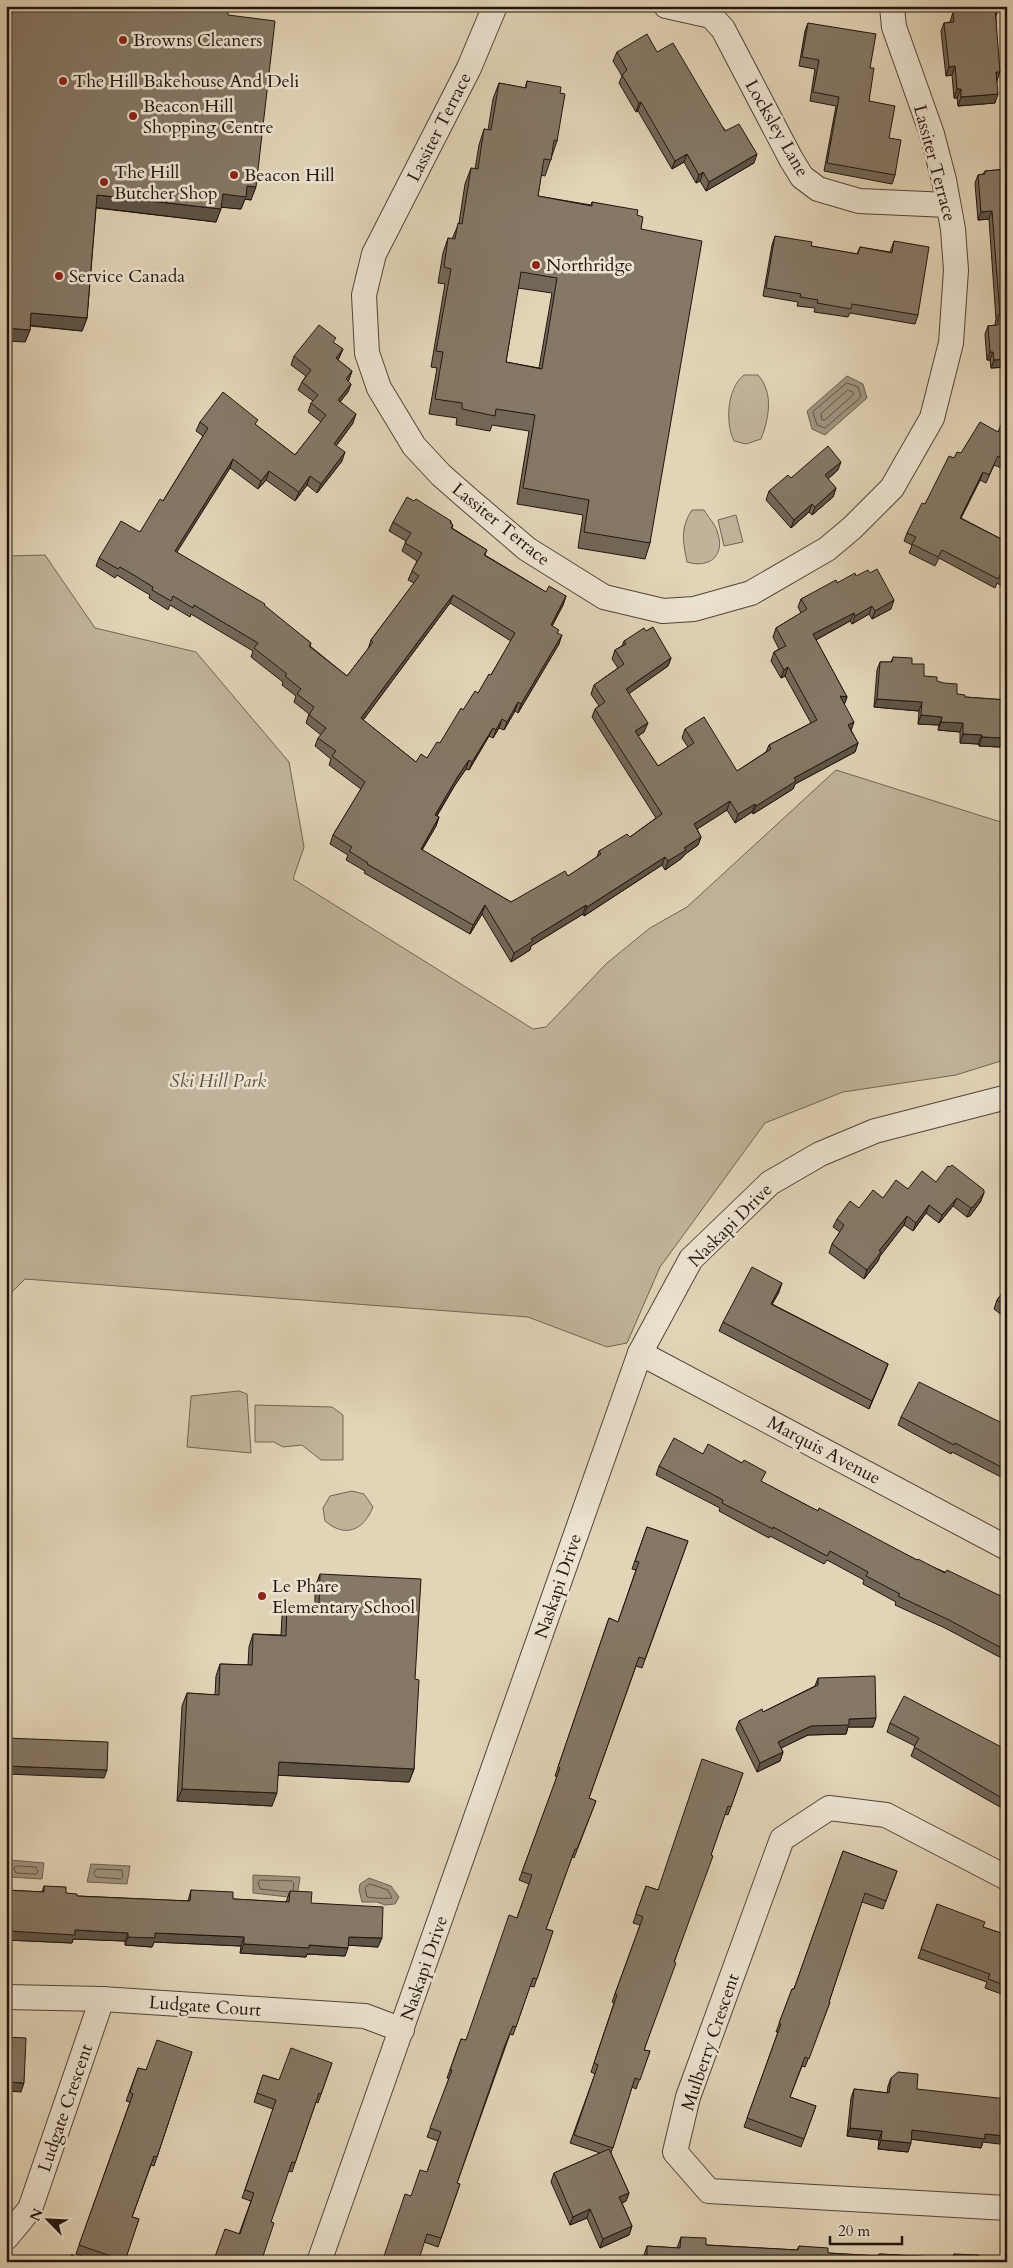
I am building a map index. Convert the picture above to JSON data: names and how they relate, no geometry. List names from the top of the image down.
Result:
{
  "streets": {
    "street": [
      "Lassiter Terrace",
      "Locksley Lane",
      "Naskapi Drive",
      "Marquis Avenue",
      "Ludgate Court",
      "Mulberry Crescent",
      "Ludgate Crescent"
    ]
  },
  "crossings": [
    ["Lassiter Terrace", "Locksley Lane"],
    ["Naskapi Drive", "Marquis Avenue"],
    ["Naskapi Drive", "Ludgate Court"],
    ["Ludgate Court", "Ludgate Crescent"]
  ],
  "parks": ["Ski Hill Park"],
  "places": [
    "Browns Cleaners",
    "The Hill Bakehouse And Deli",
    "Beacon Hill Shopping Centre",
    "Beacon Hill",
    "The Hill Butcher Shop",
    "Northridge",
    "Service Canada",
    "Le Phare Elementary School"
  ],
  "scale_bar": "20 m",
  "north": "top left"
}
